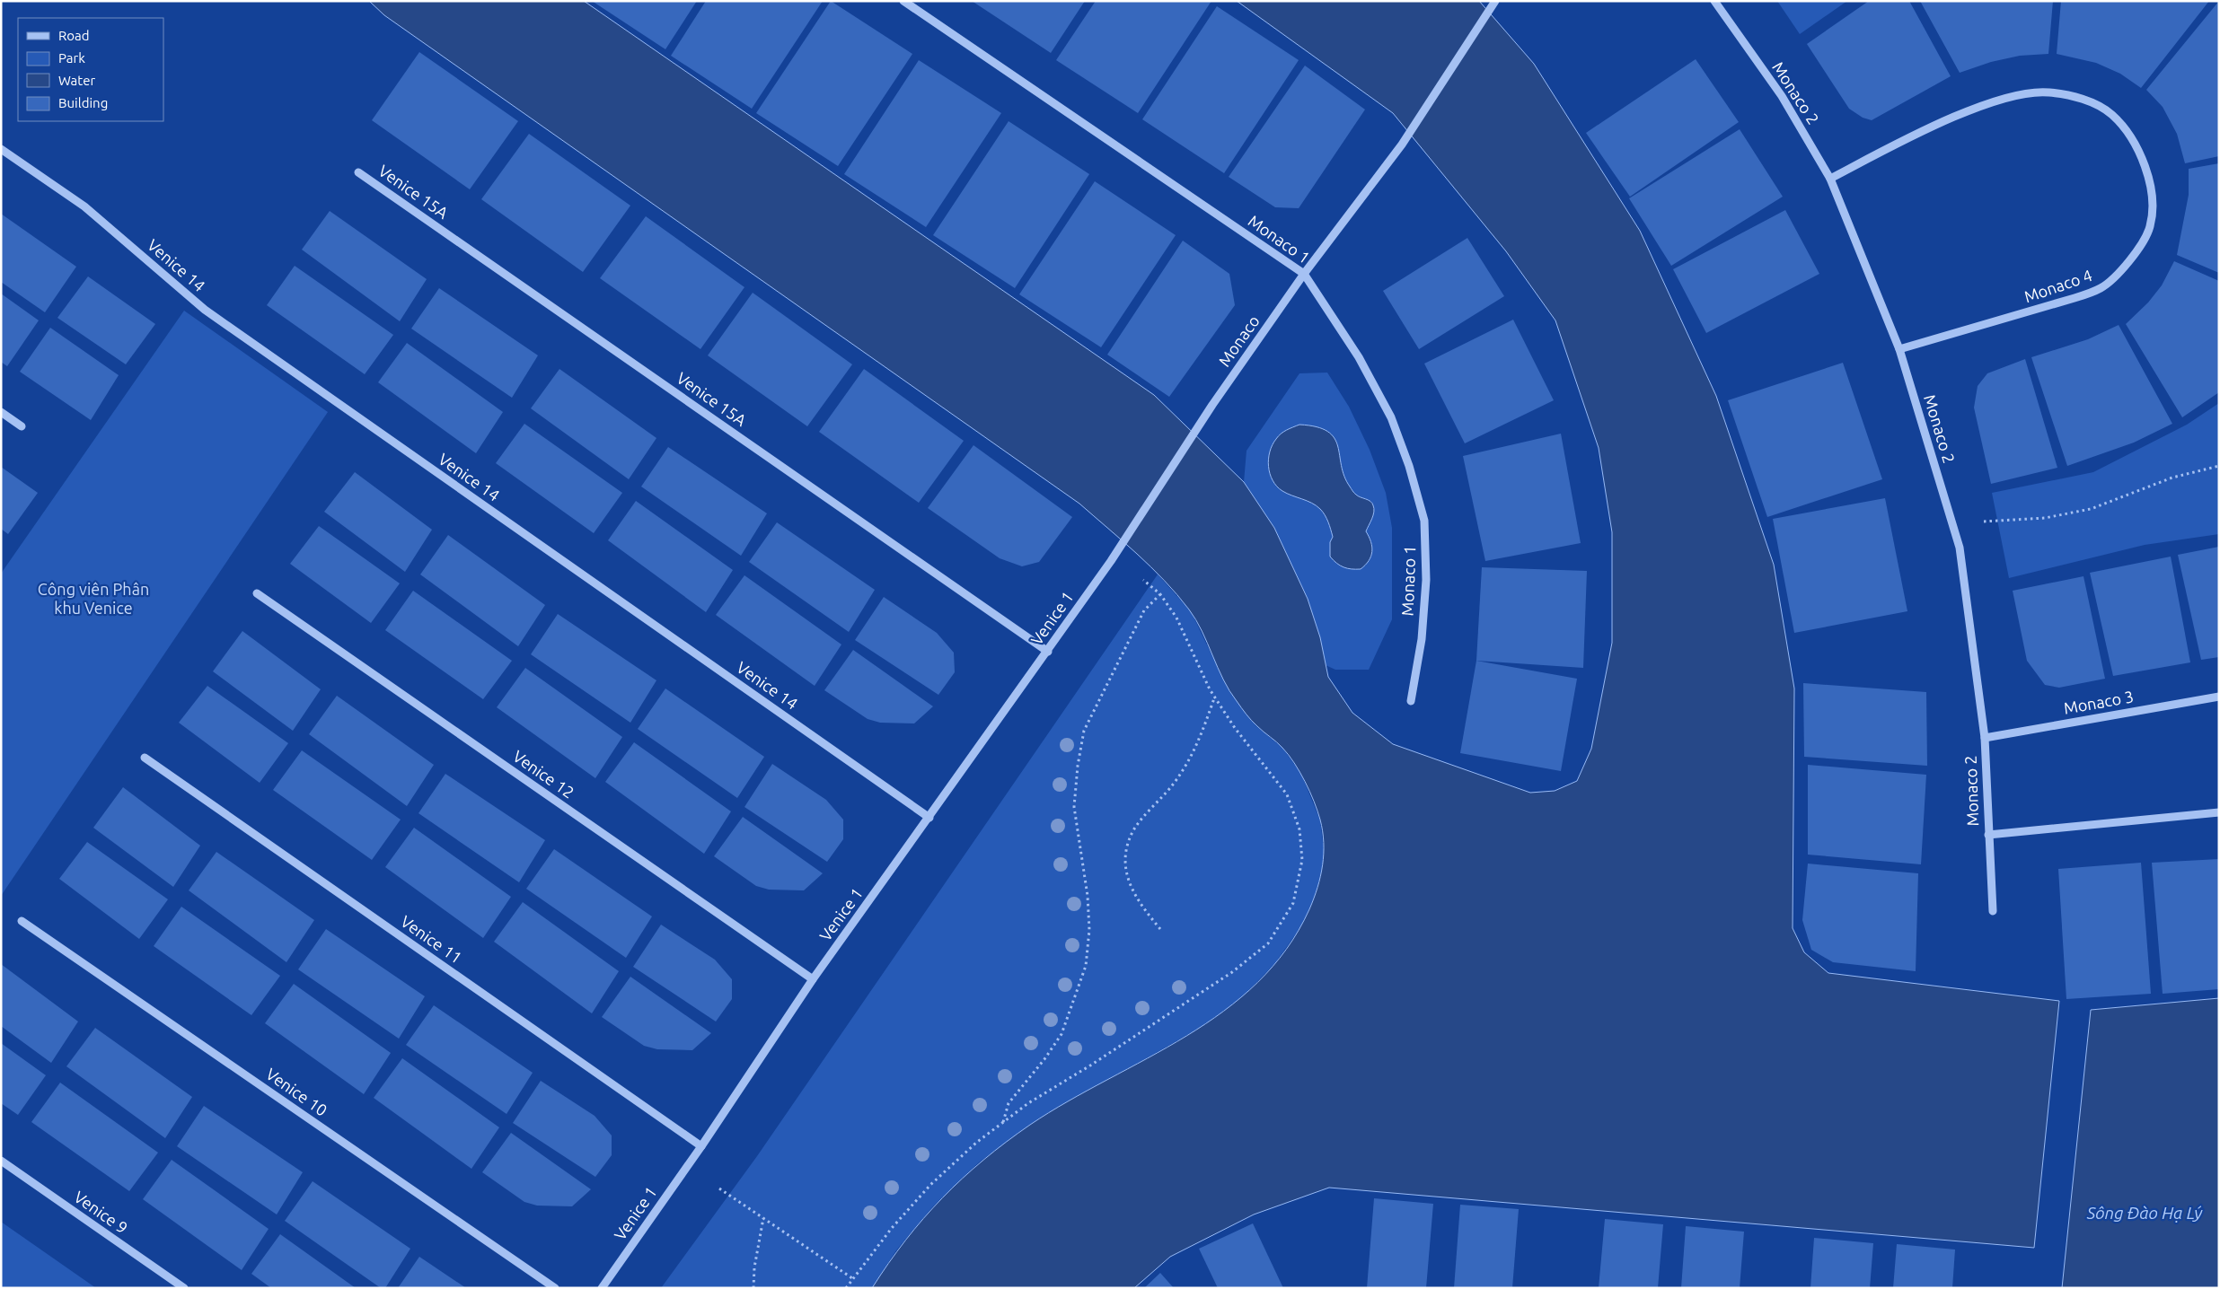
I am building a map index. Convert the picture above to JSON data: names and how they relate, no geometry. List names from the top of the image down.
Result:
{
  "streets": {
    "lane": [
      "Monaco 2",
      "Venice 15A",
      "Monaco 1",
      "Venice 14",
      "Monaco 4",
      "Monaco",
      "Venice 1",
      "Monaco 3",
      "Venice 12",
      "Venice 11",
      "Venice 10",
      "Venice 9"
    ]
  },
  "crossings": [
    ["Monaco 2", "Monaco 4"],
    ["Monaco 2", "Monaco 3"],
    ["Venice 15A", "Venice 1"],
    ["Monaco 1", "Monaco"],
    ["Venice 14", "Venice 1"],
    ["Monaco", "Venice 1"],
    ["Venice 1", "Venice 12"],
    ["Venice 1", "Venice 11"]
  ],
  "water": ["Sông Đào Hạ Lý"],
  "parks": ["Công viên Phân khu Venice"],
  "legend": [
    "Road",
    "Park",
    "Water",
    "Building"
  ]
}
